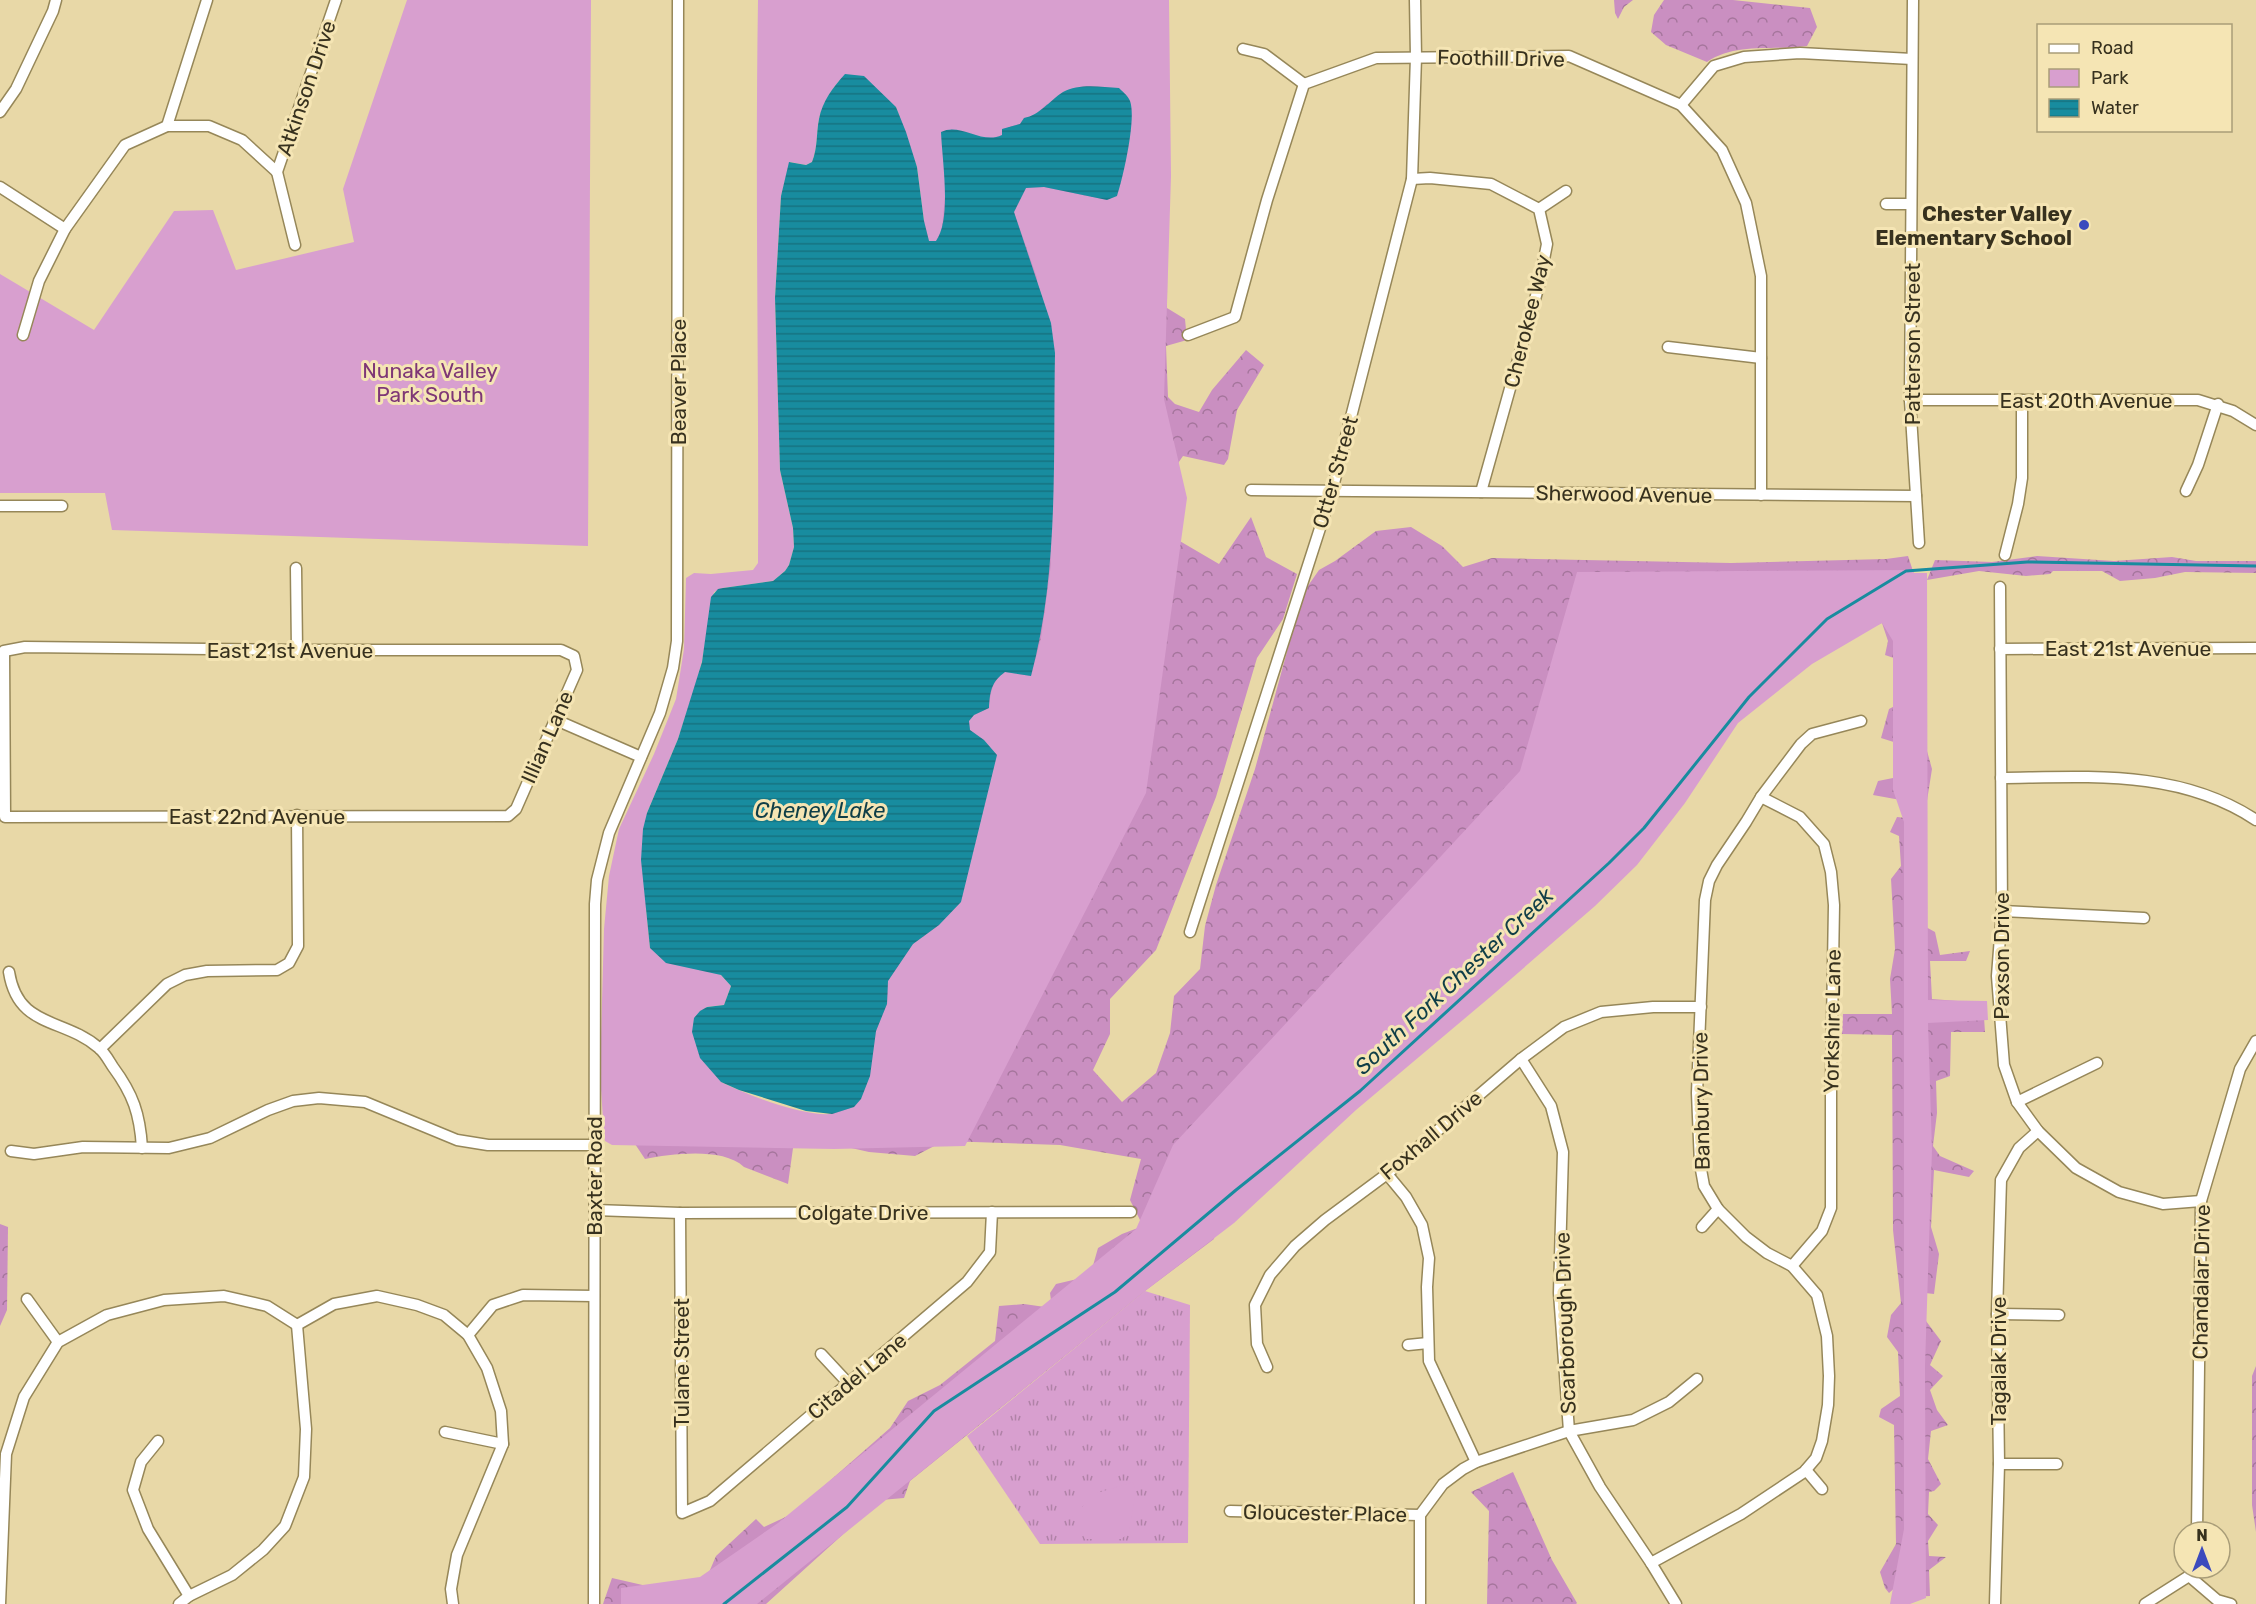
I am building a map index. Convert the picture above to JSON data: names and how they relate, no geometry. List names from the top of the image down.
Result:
{
  "streets": {
    "street": [
      "Foothill Drive",
      "Atkinson Drive",
      "Cherokee Way",
      "Patterson Street",
      "Beaver Place",
      "East 20th Avenue",
      "Otter Street",
      "Sherwood Avenue",
      "East 21st Avenue",
      "Illian Lane",
      "East 22nd Avenue",
      "Paxson Drive",
      "Yorkshire Lane",
      "Banbury Drive",
      "Foxhall Drive",
      "Baxter Road",
      "Colgate Drive",
      "Chandalar Drive",
      "Scarborough Drive",
      "Tagalak Drive",
      "Tulane Street",
      "Citadel Lane",
      "Gloucester Place"
    ]
  },
  "crossings": [
    ["Foothill Drive", "Otter Street"],
    ["Foothill Drive", "Sherwood Avenue"],
    ["Cherokee Way", "Sherwood Avenue"],
    ["Patterson Street", "East 20th Avenue"],
    ["Patterson Street", "Sherwood Avenue"],
    ["Beaver Place", "Baxter Road"],
    ["Otter Street", "Sherwood Avenue"],
    ["East 21st Avenue", "Illian Lane"],
    ["East 21st Avenue", "East 22nd Avenue"],
    ["East 21st Avenue", "Paxson Drive"],
    ["Illian Lane", "East 22nd Avenue"],
    ["Paxson Drive", "Chandalar Drive"],
    ["Paxson Drive", "Tagalak Drive"],
    ["Yorkshire Lane", "Banbury Drive"],
    ["Banbury Drive", "Foxhall Drive"],
    ["Banbury Drive", "Scarborough Drive"],
    ["Foxhall Drive", "Scarborough Drive"],
    ["Baxter Road", "Colgate Drive"],
    ["Colgate Drive", "Tulane Street"],
    ["Colgate Drive", "Citadel Lane"],
    ["Tulane Street", "Citadel Lane"]
  ],
  "water": ["Cheney Lake", "South Fork Chester Creek"],
  "parks": ["Nunaka Valley Park South"],
  "places": ["Chester Valley Elementary School"],
  "legend": ["Road", "Park", "Water"],
  "north": "top"
}
